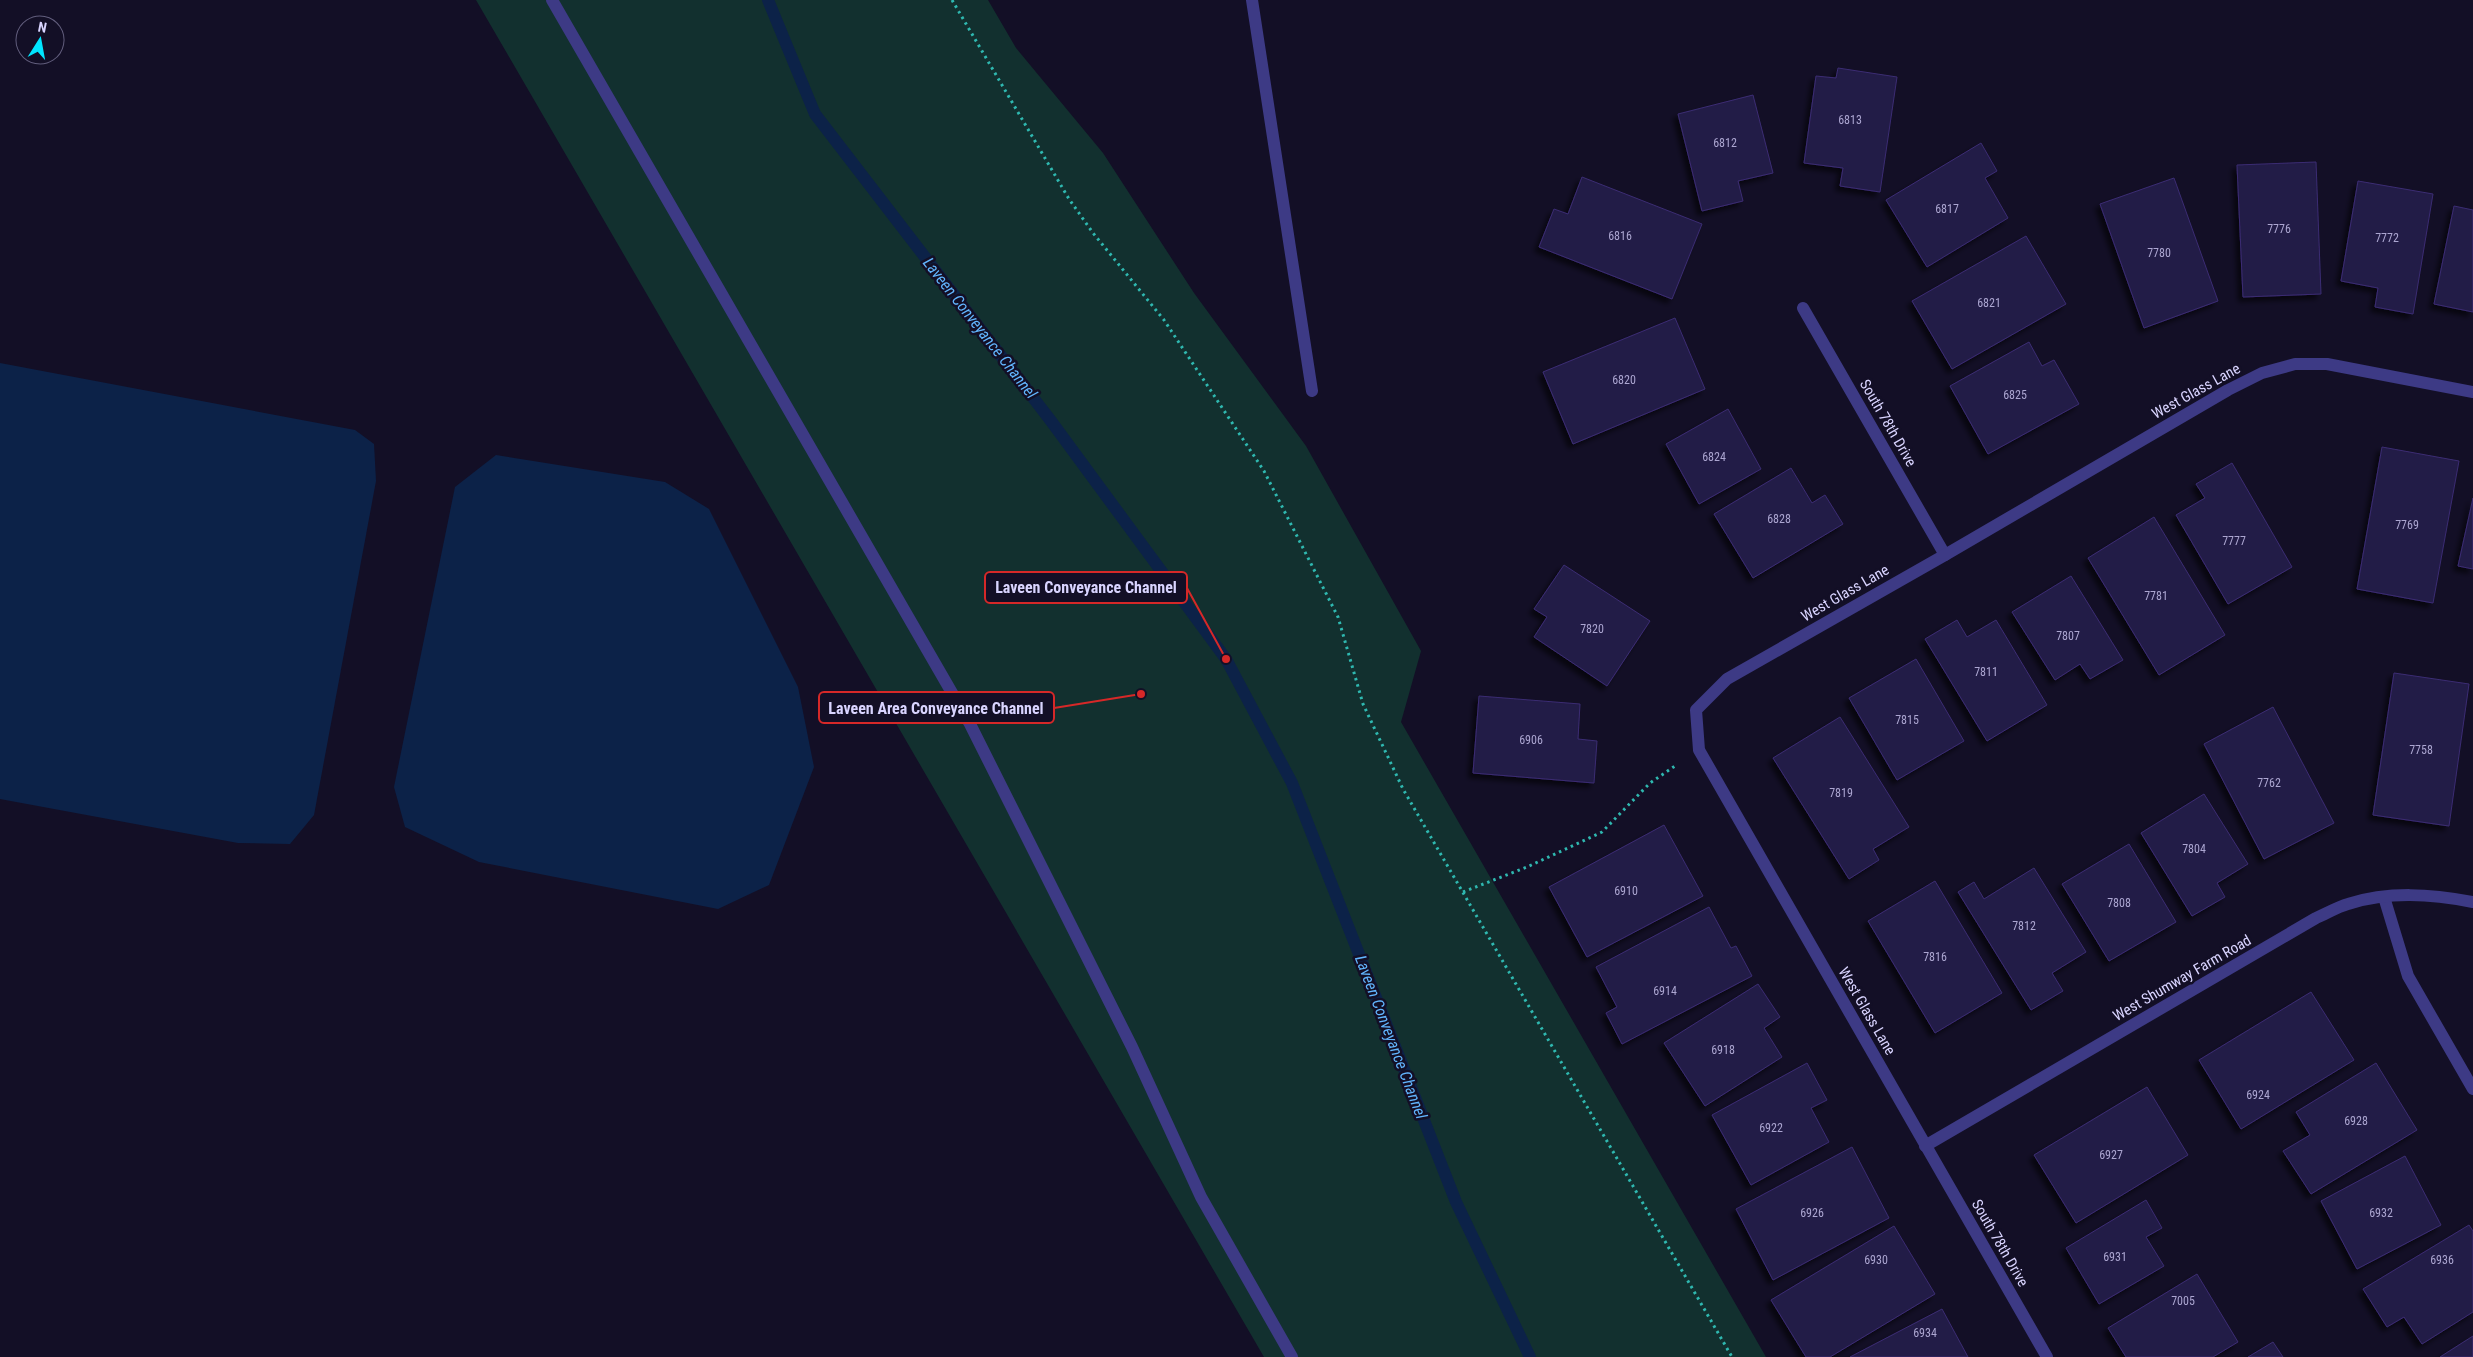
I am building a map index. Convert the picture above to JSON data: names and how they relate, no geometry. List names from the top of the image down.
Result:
{
  "streets": {
    "street": ["West Glass Lane", "South 78th Drive", "West Shumway Farm Road"]
  },
  "crossings": [
    ["West Glass Lane", "South 78th Drive"],
    ["West Glass Lane", "West Shumway Farm Road"],
    ["South 78th Drive", "West Shumway Farm Road"]
  ],
  "water": ["Laveen Conveyance Channel"],
  "places": ["Laveen Conveyance Channel", "Laveen Area Conveyance Channel"],
  "house_numbers": [
    "6813",
    "6812",
    "6817",
    "7776",
    "6816",
    "7772",
    "7780",
    "6821",
    "6820",
    "6825",
    "6824",
    "6828",
    "7769",
    "7777",
    "7781",
    "7820",
    "7807",
    "7811",
    "7815",
    "6906",
    "7758",
    "7762",
    "7819",
    "7804",
    "6910",
    "7808",
    "7812",
    "7816",
    "6914",
    "6918",
    "6924",
    "6928",
    "6922",
    "6927",
    "6926",
    "6932",
    "6931",
    "6930",
    "6936",
    "7005",
    "6934"
  ],
  "north": "top"
}
